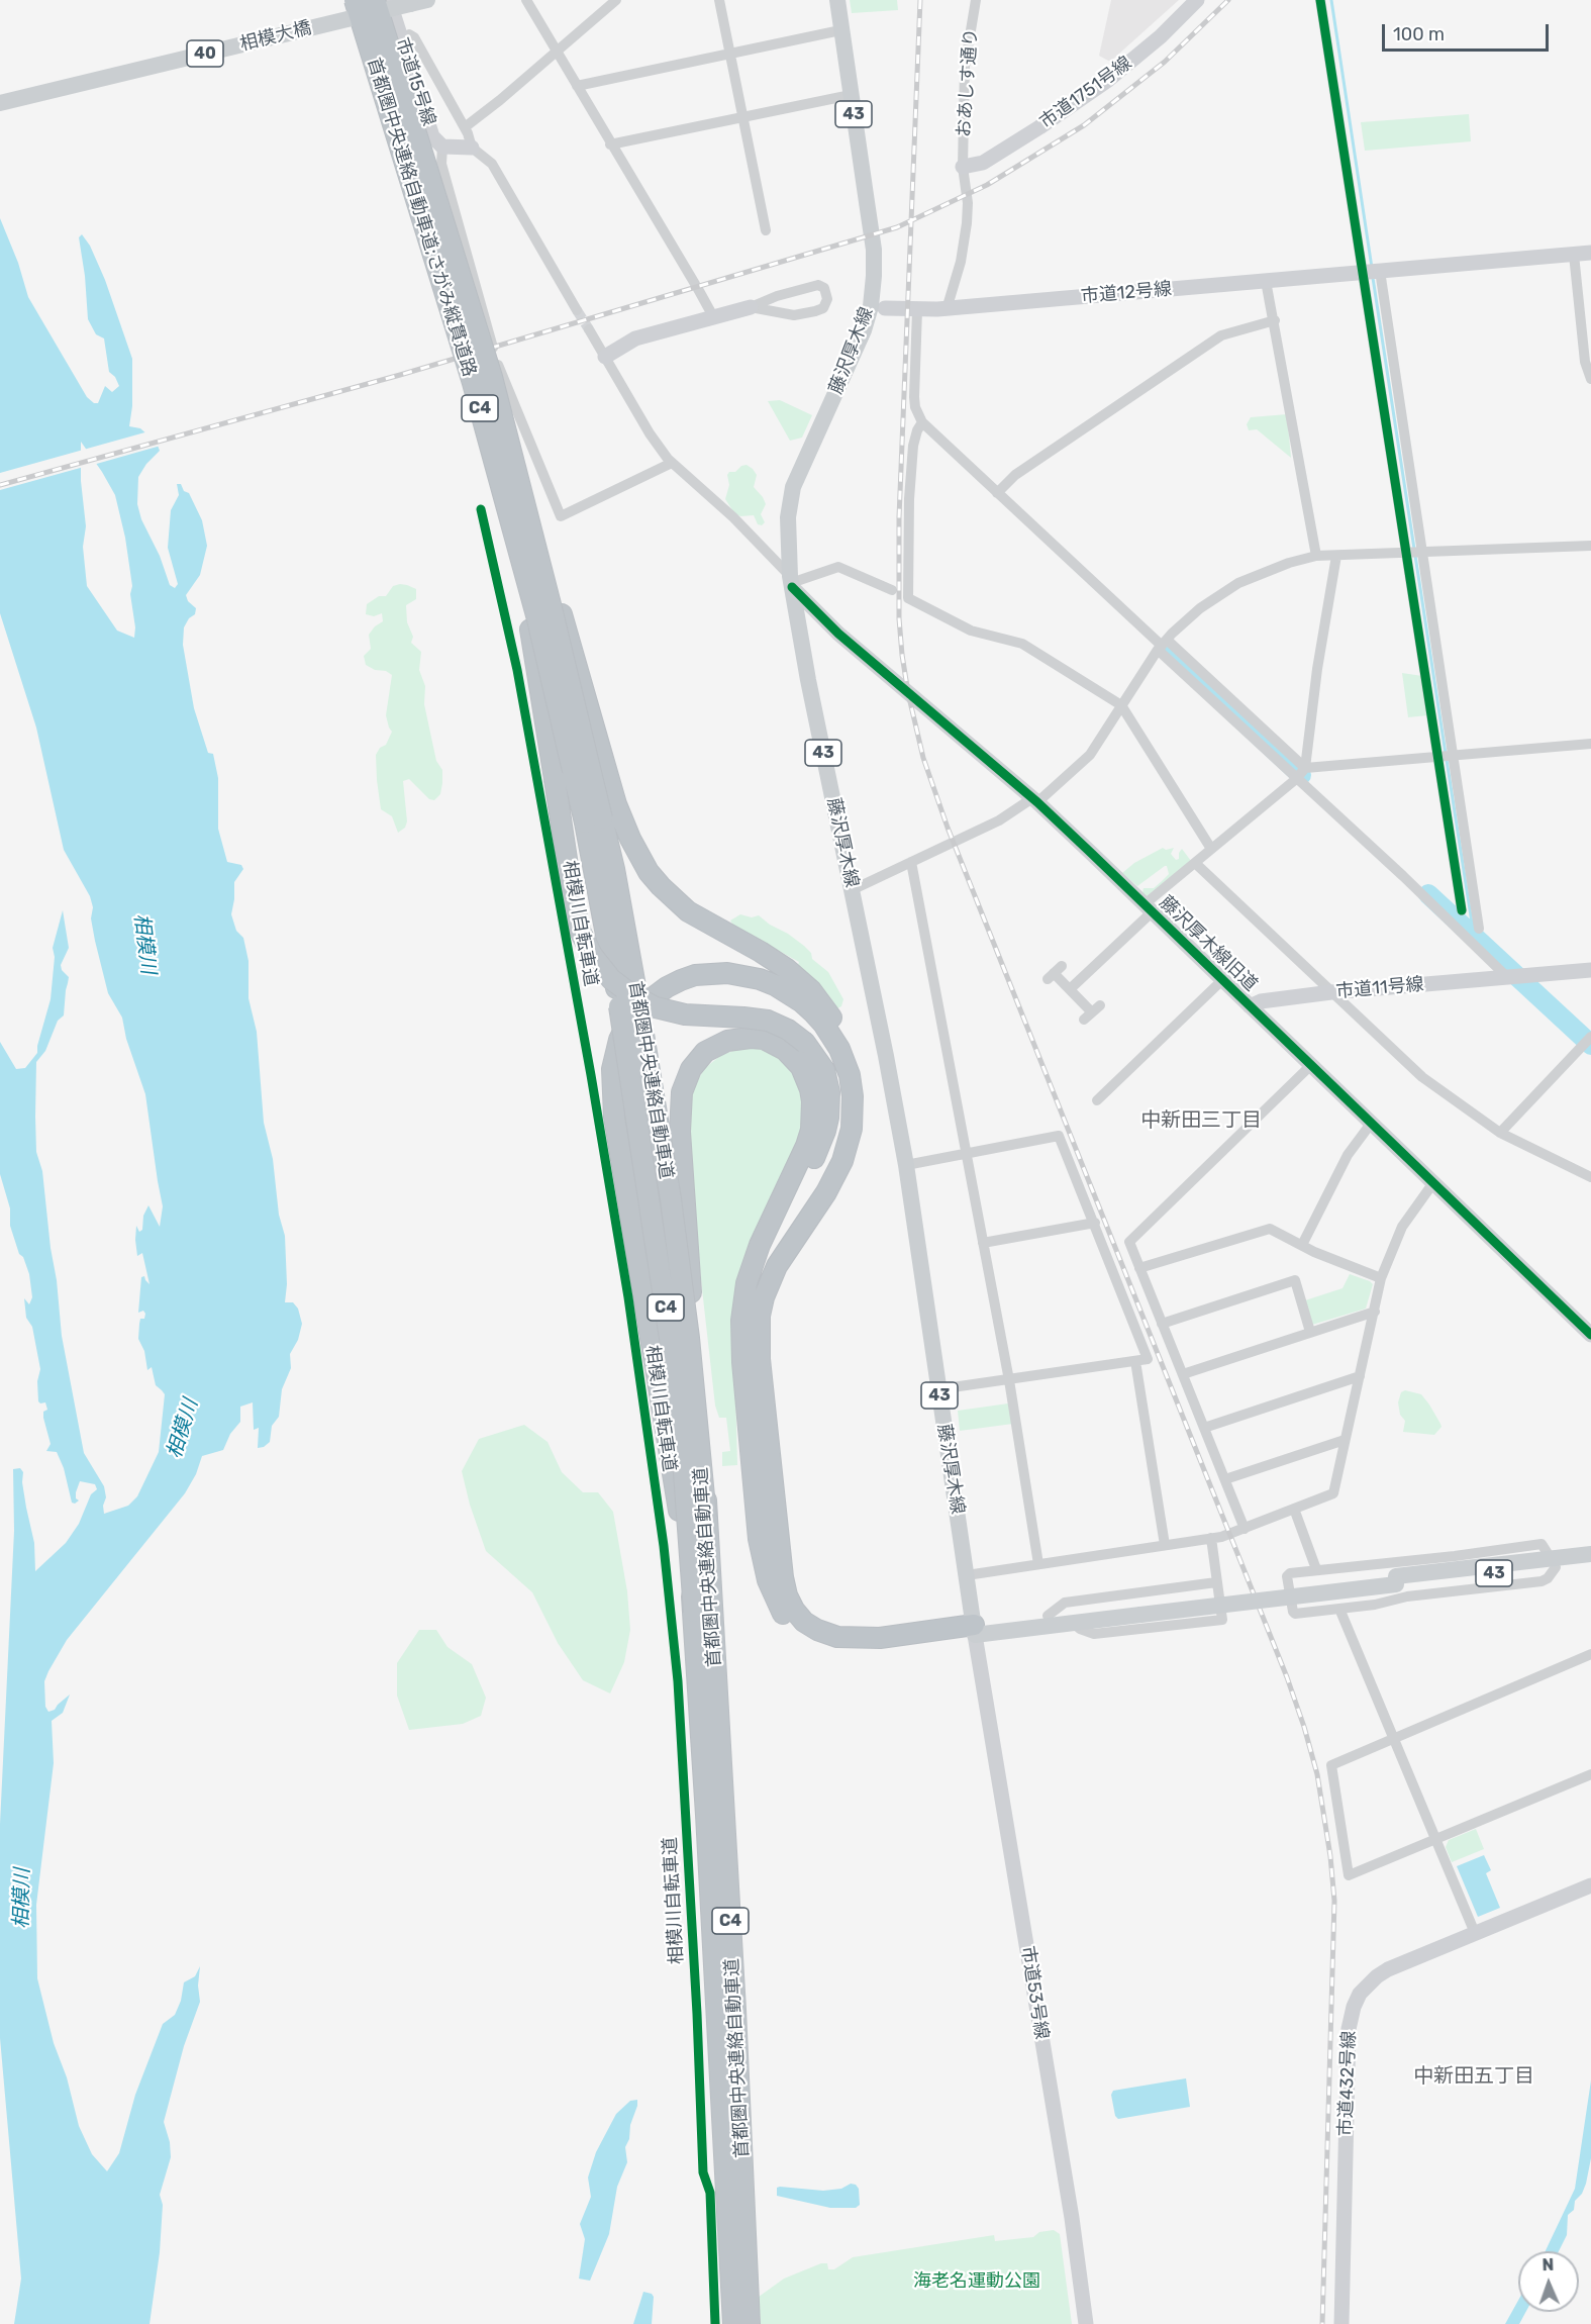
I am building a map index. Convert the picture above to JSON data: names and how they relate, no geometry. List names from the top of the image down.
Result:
{
  "streets": {
    "highway": ["首都圏中央連絡自動車道;さがみ縦貫道路", "C4", "首都圏中央連絡自動車道"],
    "main road": [
      "相模大橋",
      "40",
      "43",
      "藤沢厚木線"
    ],
    "street": [
      "市道15号線",
      "おあしす通り",
      "市道1751号線",
      "市道12号線",
      "藤沢厚木線旧道",
      "市道11号線",
      "市道53号線",
      "市道432号線"
    ],
    "cycle path": ["相模川自転車道"]
  },
  "crossings": [
    ["おあしす通り", "市道1751号線"],
    ["おあしす通り", "市道12号線"],
    ["43", "藤沢厚木線"],
    ["43", "市道53号線"],
    ["首都圏中央連絡自動車道;さがみ縦貫道路", "首都圏中央連絡自動車道"],
    ["藤沢厚木線", "藤沢厚木線旧道"],
    ["藤沢厚木線", "市道53号線"],
    ["藤沢厚木線旧道", "市道11号線"]
  ],
  "districts": ["中新田三丁目", "中新田五丁目"],
  "water": ["相模川"],
  "parks": ["海老名運動公園"],
  "scale_bar": "100 m",
  "north": "top"
}
